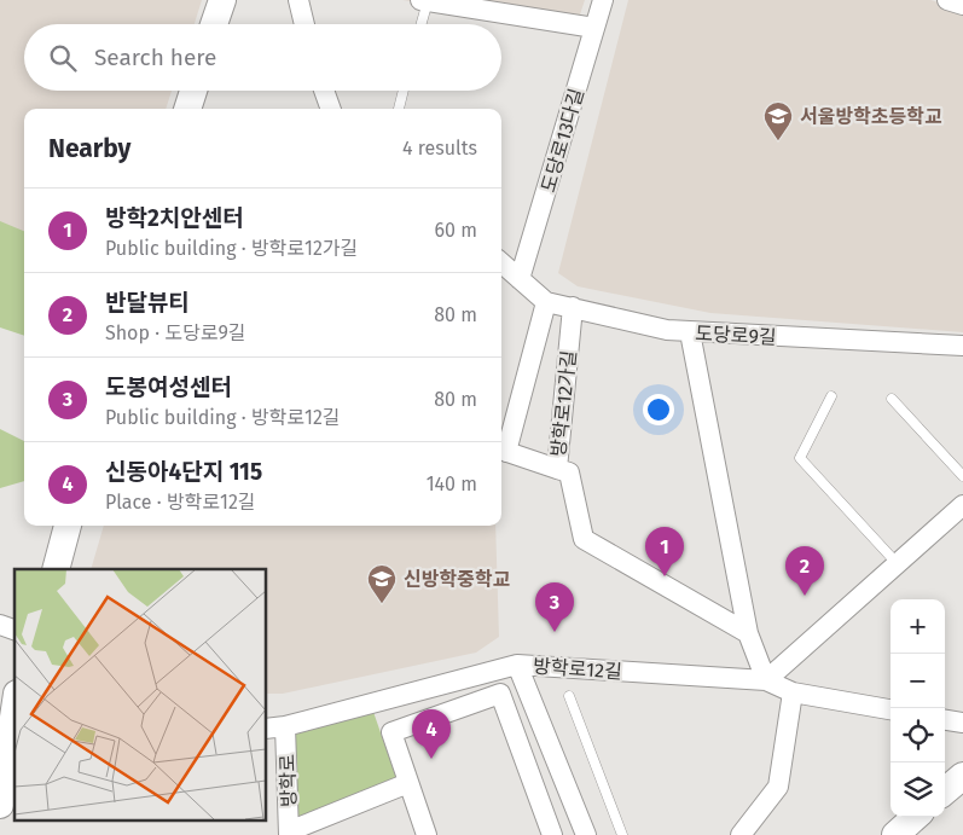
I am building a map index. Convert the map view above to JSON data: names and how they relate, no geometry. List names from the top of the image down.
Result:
{
  "streets": {
    "street": [
      "도당로13다길",
      "도당로9길",
      "방학로12가길",
      "방학로12길",
      "방학로"
    ]
  },
  "crossings": [
    ["도당로13다길", "도당로9길"],
    ["도당로9길", "방학로12가길"],
    ["방학로12길", "방학로"]
  ],
  "places": {
    "school or university": ["서울방학초등학교", "신방학중학교"]
  },
  "page": {
    "search": "Search here",
    "heading": ["Nearby", "4 results"],
    "list": [
      {
        "mark": "1",
        "name": "방학2치안센터",
        "note": "Public building · 방학로12가길",
        "value": "60 m"
      },
      {
        "mark": "2",
        "name": "반달뷰티",
        "note": "Shop · 도당로9길",
        "value": "80 m"
      },
      {
        "mark": "3",
        "name": "도봉여성센터",
        "note": "Public building · 방학로12길",
        "value": "80 m"
      },
      {
        "mark": "4",
        "name": "신동아4단지 115",
        "note": "Place · 방학로12길",
        "value": "140 m"
      }
    ],
    "pins": [
      "1",
      "2",
      "3",
      "4"
    ],
    "map_buttons": ["+", "−"]
  }
}
